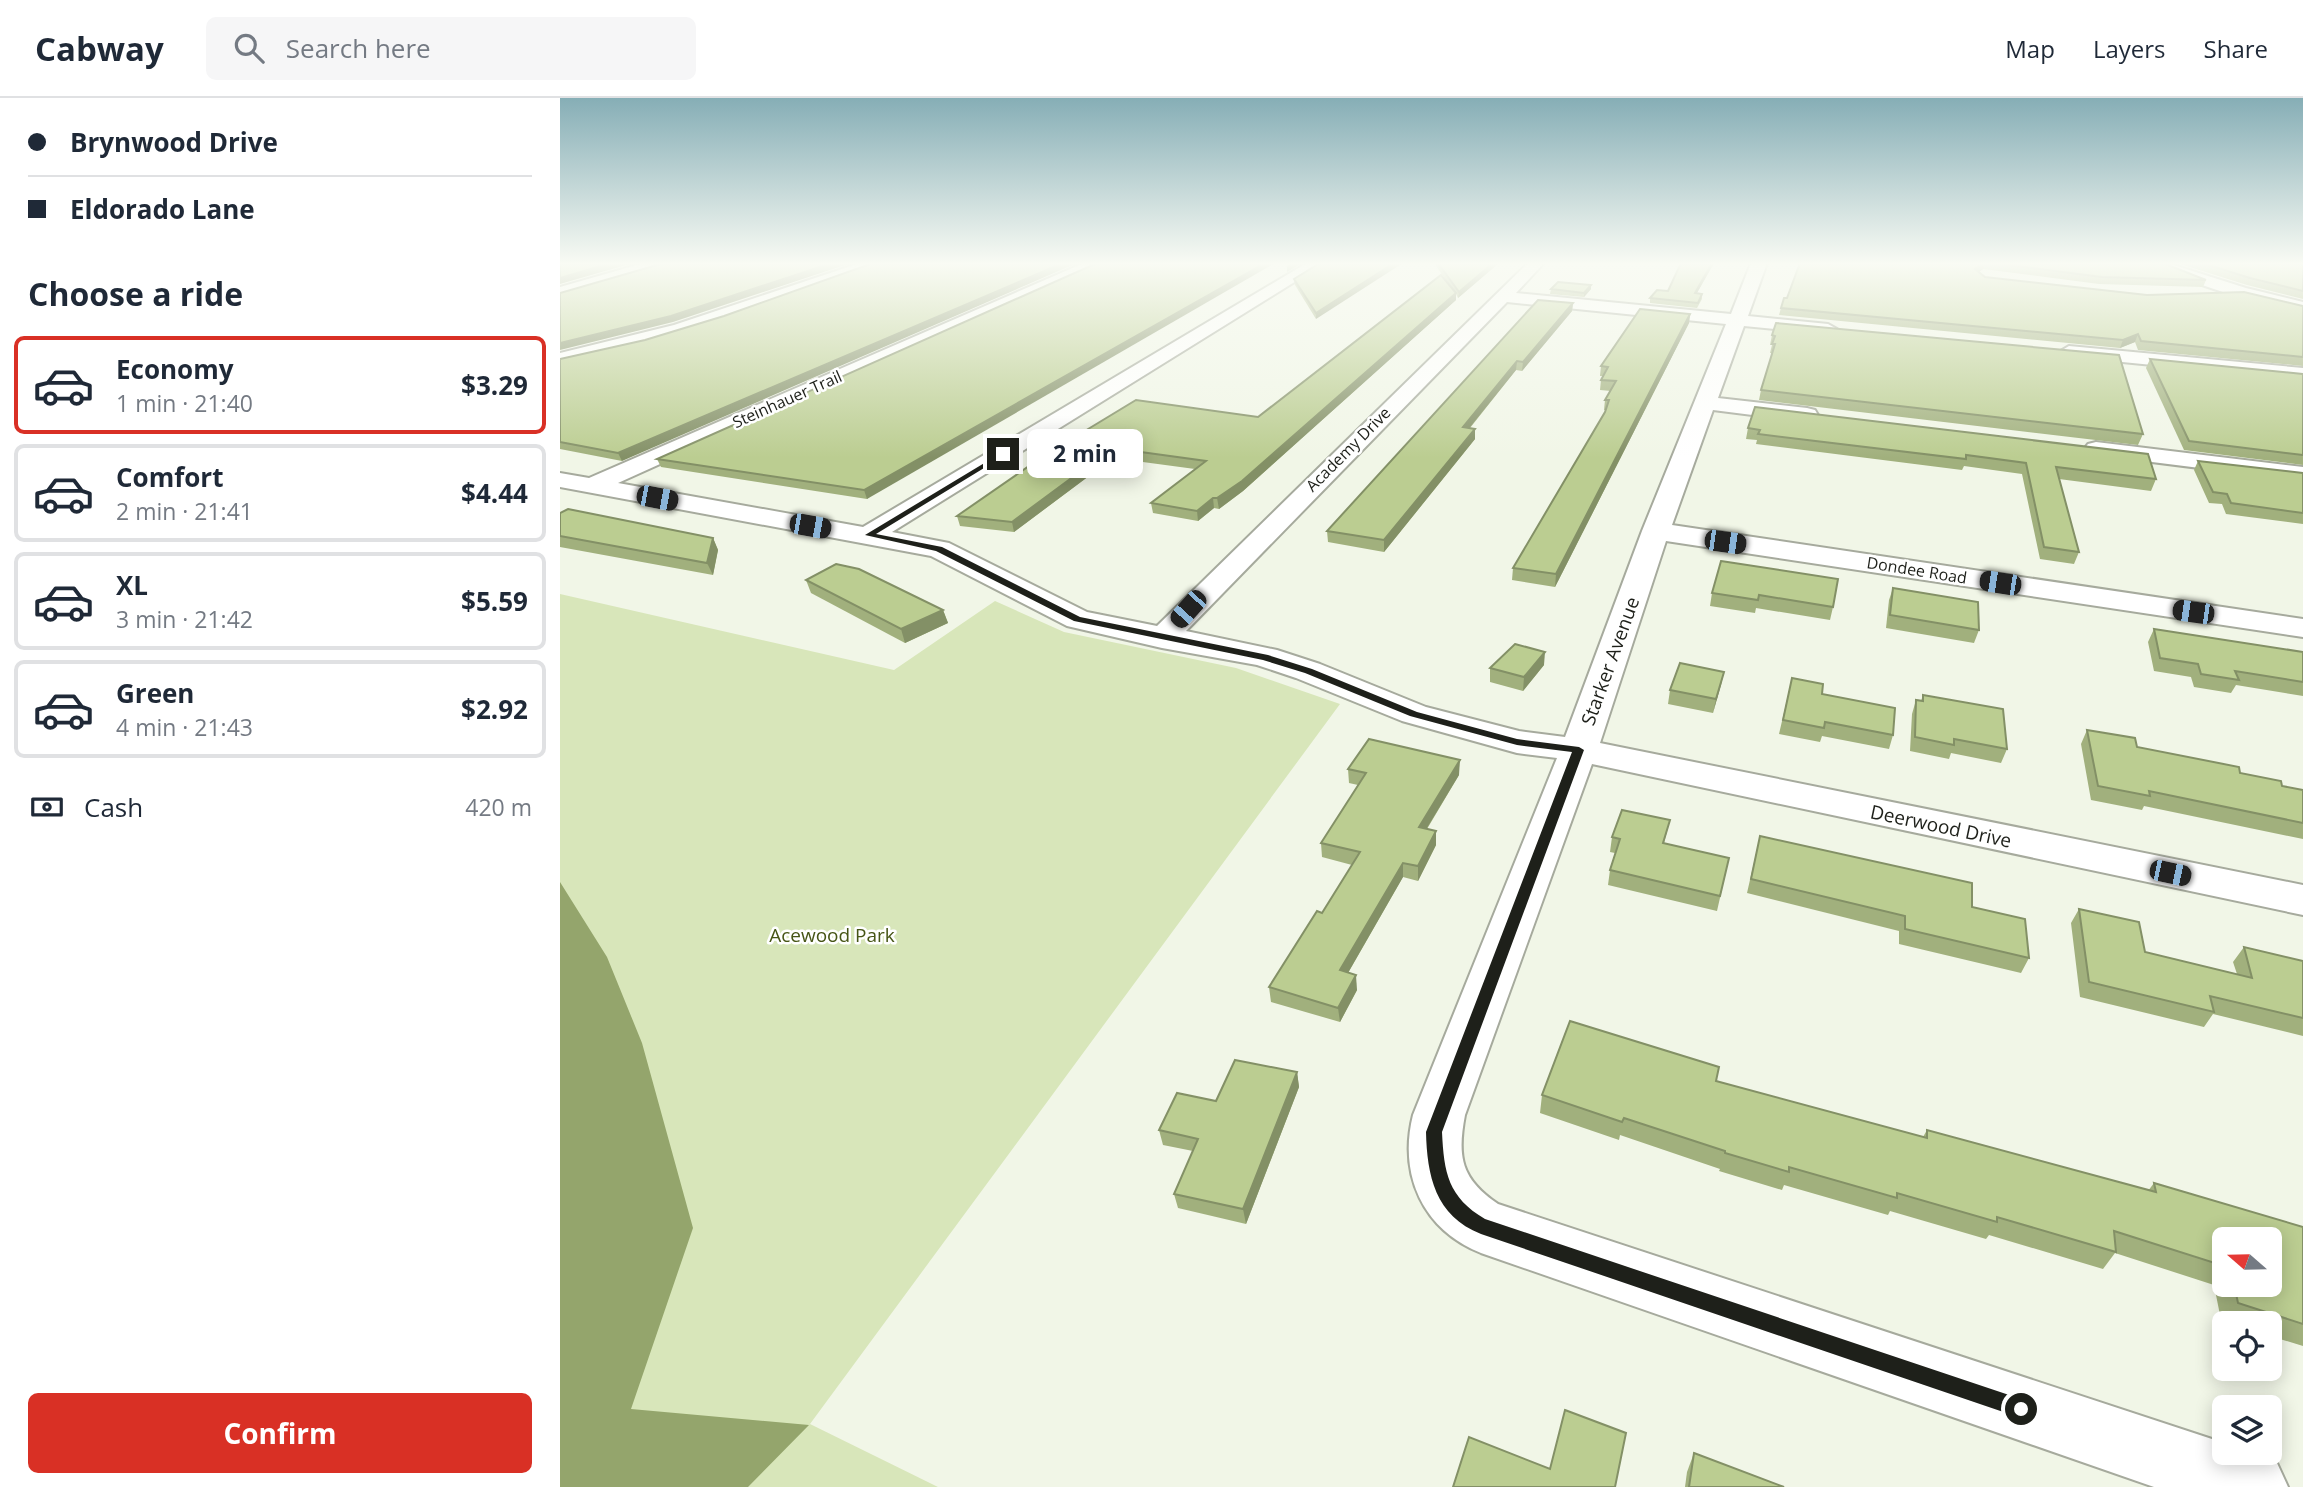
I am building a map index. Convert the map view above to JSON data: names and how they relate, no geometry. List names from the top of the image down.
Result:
{
  "streets": {
    "street": [
      "Steinhauer Trail",
      "Academy Drive",
      "Dondee Road",
      "Starker Avenue",
      "Deerwood Drive"
    ]
  },
  "crossings": [
    ["Steinhauer Trail", "Deerwood Drive"],
    ["Academy Drive", "Deerwood Drive"],
    ["Dondee Road", "Starker Avenue"],
    ["Starker Avenue", "Deerwood Drive"]
  ],
  "parks": ["Acewood Park"],
  "north": "left",
  "page": {
    "header": "Cabway",
    "search": "Search here",
    "nav": ["Map", "Layers", "Share"],
    "banner": ["Brynwood Drive", "Eldorado Lane"],
    "heading": "Choose a ride",
    "list": [
      {
        "name": "Economy",
        "note": "1 min · 21:40",
        "value": "$3.29"
      },
      {
        "name": "Comfort",
        "note": "2 min · 21:41",
        "value": "$4.44"
      },
      {
        "name": "XL",
        "note": "3 min · 21:42",
        "value": "$5.59"
      },
      {
        "name": "Green",
        "note": "4 min · 21:43",
        "value": "$2.92"
      }
    ],
    "bubble": "2 min",
    "pay": ["Cash", "420 m"],
    "buttons": "Confirm"
  }
}
